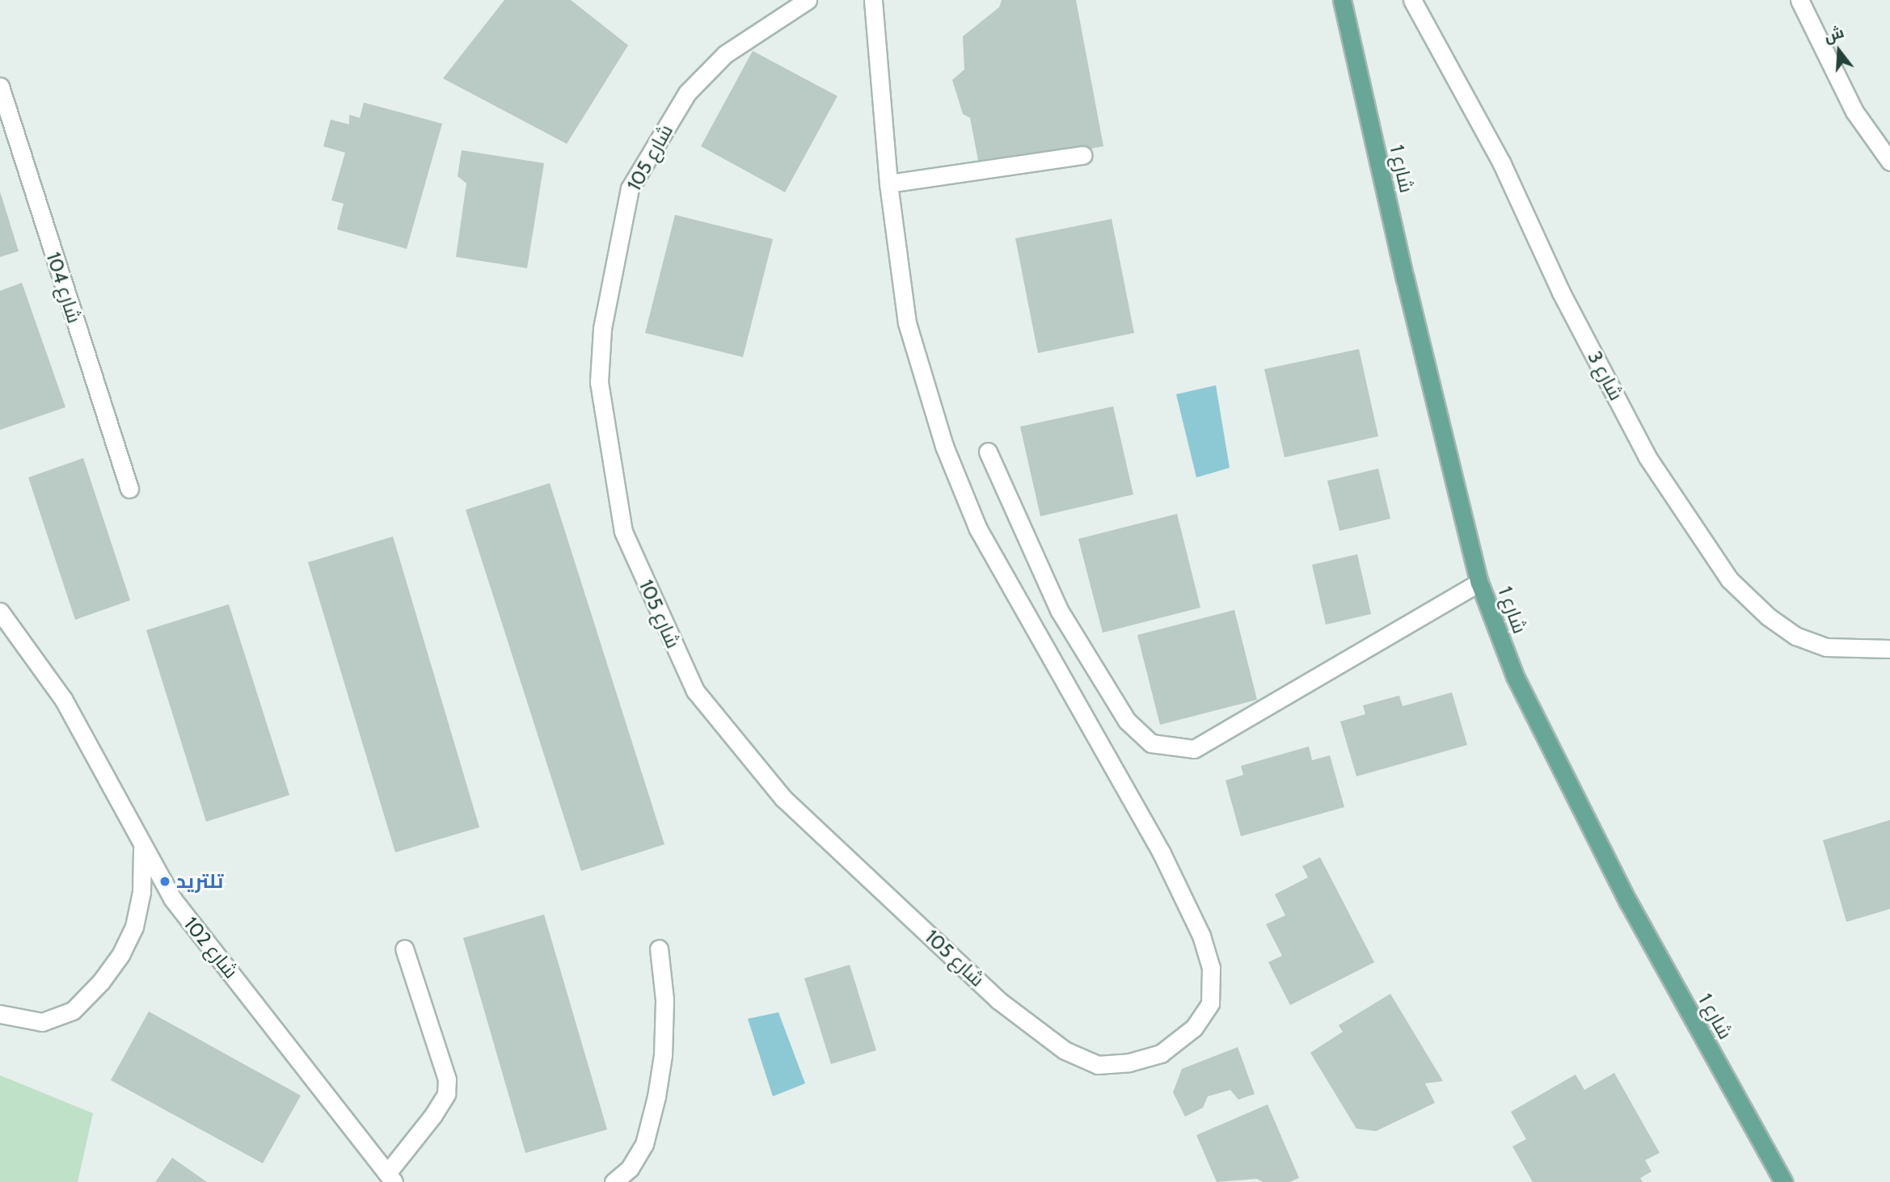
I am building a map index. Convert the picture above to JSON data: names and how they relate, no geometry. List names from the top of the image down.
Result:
{
  "streets": {
    "main road": ["شارع 1"],
    "street": [
      "شارع 105",
      "شارع 104",
      "شارع 3",
      "شارع 102"
    ]
  },
  "places": ["تلتريد"],
  "north": "top"
}
